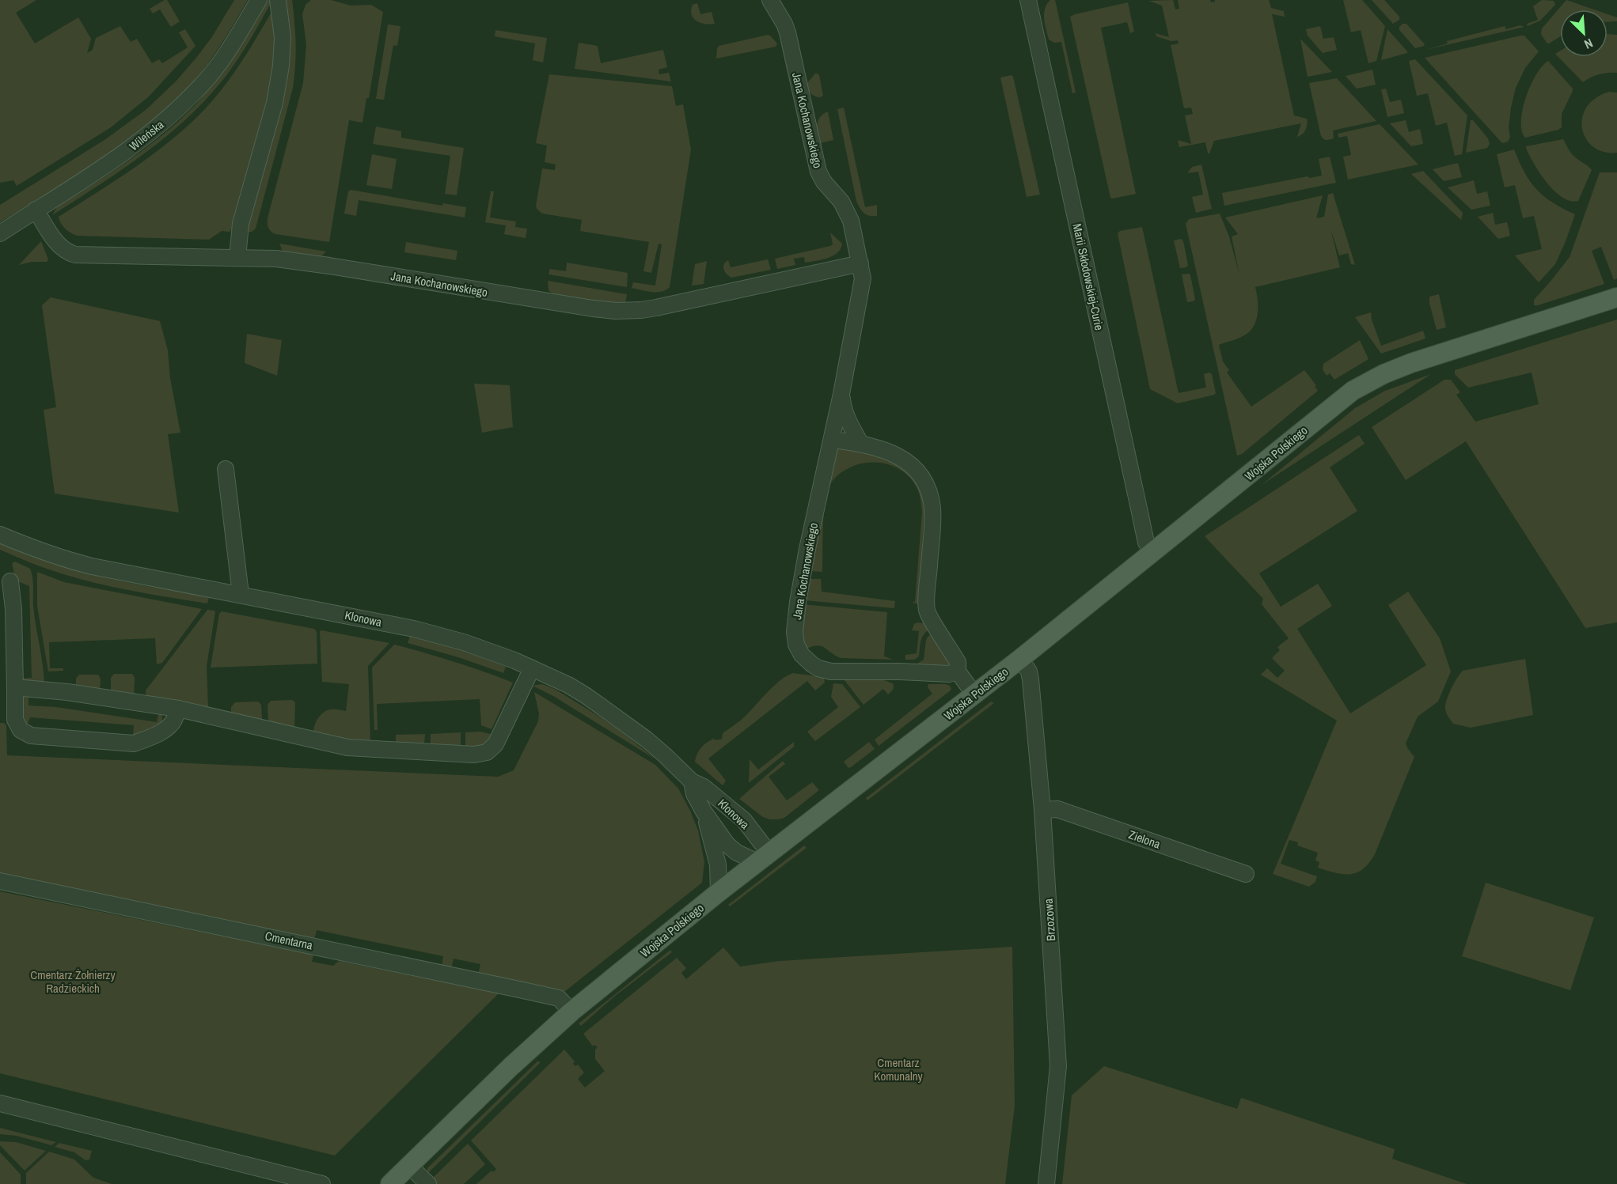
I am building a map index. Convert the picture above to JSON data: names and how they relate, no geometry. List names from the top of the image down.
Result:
{
  "streets": {
    "main road": ["Wojska Polskiego"],
    "street": [
      "Jana Kochanowskiego",
      "Wileńska",
      "Marii Skłodowskiej-Curie",
      "Klonowa",
      "Zielona",
      "Brzozowa",
      "Cmentarna"
    ]
  },
  "crossings": [
    ["Jana Kochanowskiego", "Wileńska"],
    ["Marii Skłodowskiej-Curie", "Wojska Polskiego"],
    ["Wojska Polskiego", "Klonowa"],
    ["Wojska Polskiego", "Brzozowa"],
    ["Wojska Polskiego", "Cmentarna"],
    ["Zielona", "Brzozowa"]
  ],
  "parks": ["Cmentarz Żołnierzy Radzieckich", "Cmentarz Komunalny"],
  "north": "bottom right"
}
